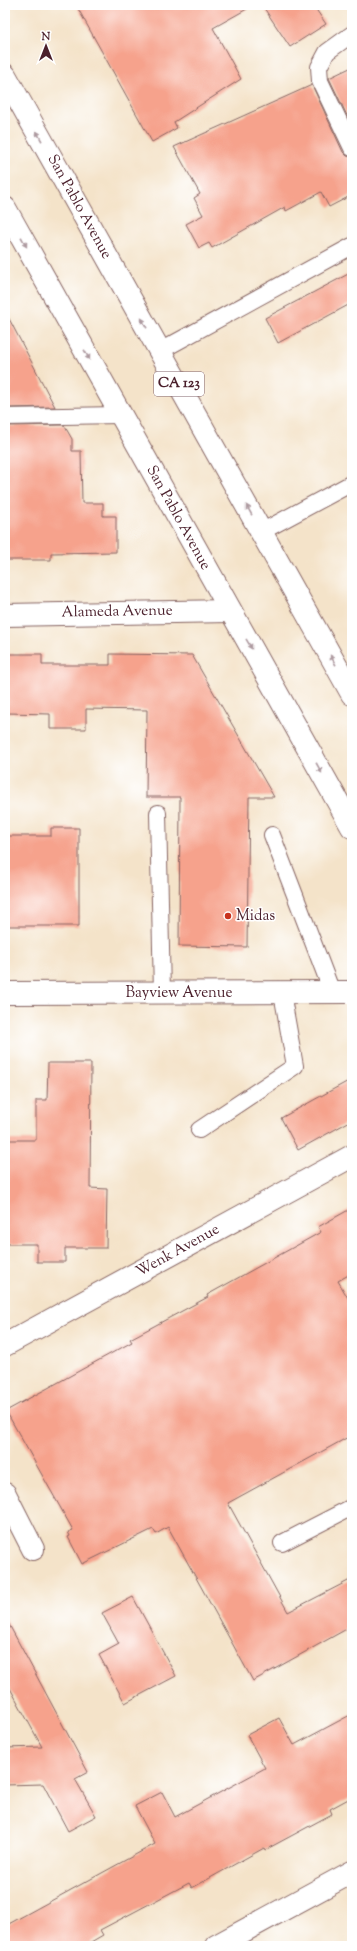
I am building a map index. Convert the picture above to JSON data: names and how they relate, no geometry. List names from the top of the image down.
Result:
{
  "streets": {
    "main road": [
      "San Pablo Avenue",
      "CA 123",
      "Alameda Avenue",
      "Bayview Avenue",
      "Wenk Avenue"
    ]
  },
  "crossings": [
    ["San Pablo Avenue", "Alameda Avenue"]
  ],
  "places": ["Midas"],
  "north": "top"
}
